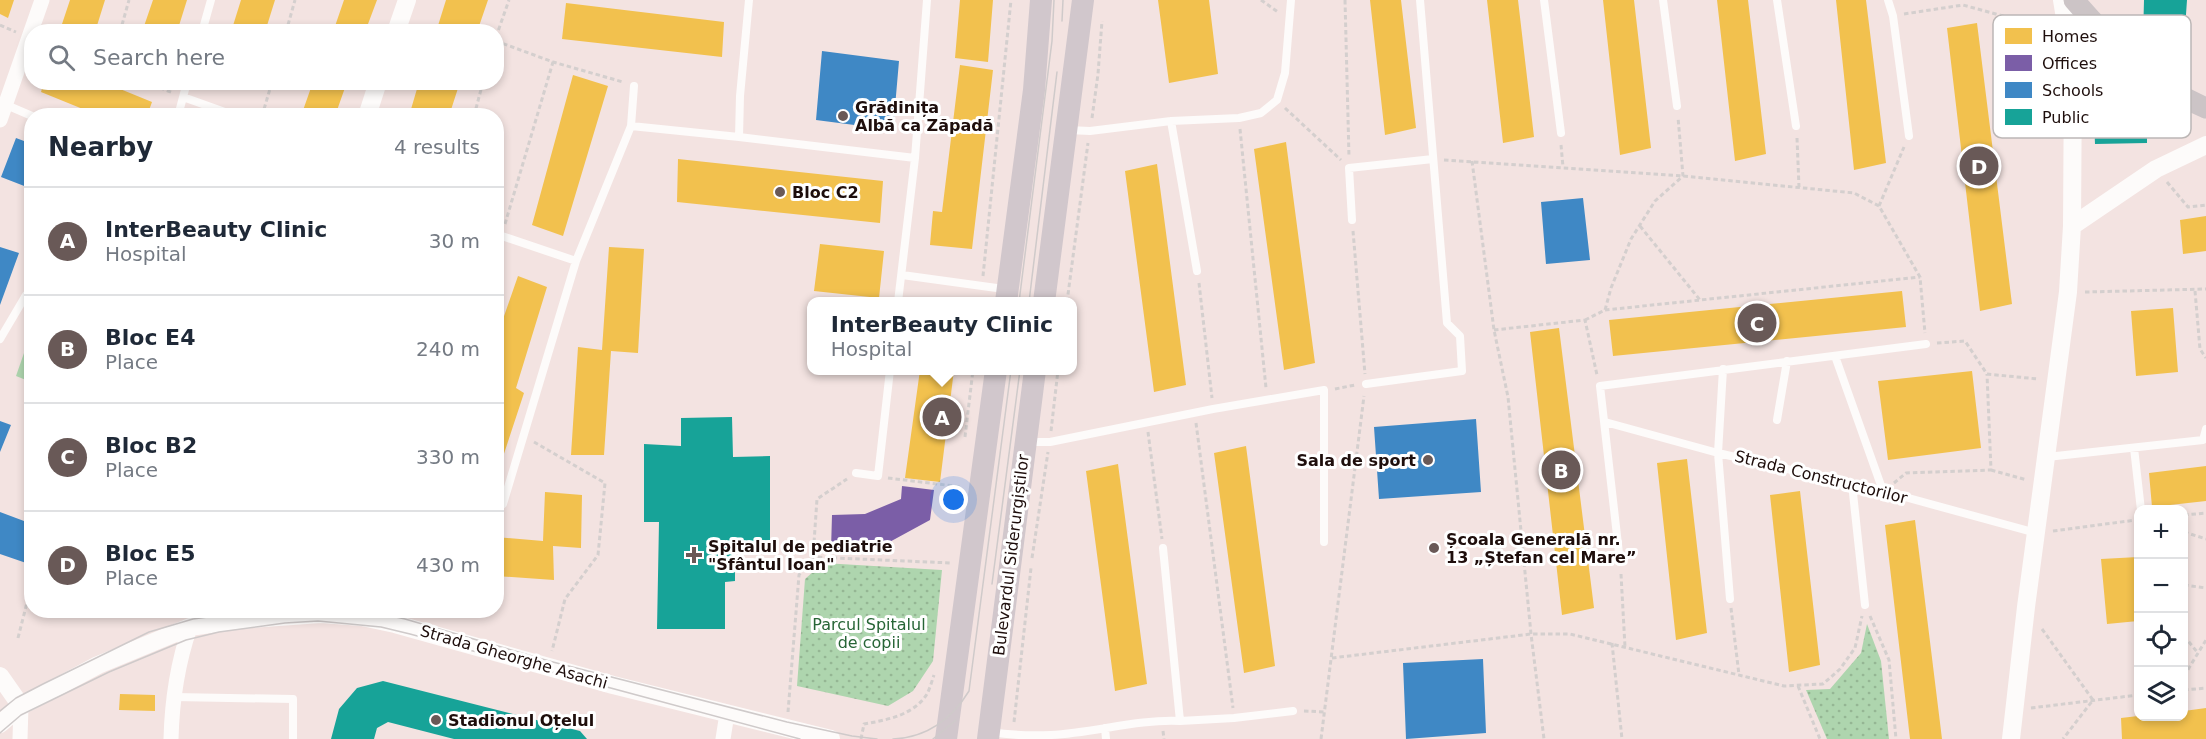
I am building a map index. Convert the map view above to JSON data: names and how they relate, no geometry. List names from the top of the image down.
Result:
{
  "streets": {
    "main road": ["Bulevardul Siderurgiștilor"],
    "street": ["Strada Gheorghe Asachi"],
    "lane": ["Strada Constructorilor"]
  },
  "parks": ["Parcul Spitalul de copii"],
  "places": {
    "other": [
      "Grădinița Albă ca Zăpadă",
      "Bloc C2",
      "Sala de sport",
      "Școala Generală nr. 13 „Ștefan cel Mare”",
      "Stadionul Oțelul"
    ],
    "health": ["Spitalul de pediatrie \"Sfântul Ioan\""]
  },
  "legend": [
    "Homes",
    "Offices",
    "Schools",
    "Public"
  ],
  "page": {
    "search": "Search here",
    "heading": ["Nearby", "4 results"],
    "pins": [
      "D",
      "C",
      "A",
      "B"
    ],
    "list": [
      {
        "mark": "A",
        "name": "InterBeauty Clinic",
        "note": "Hospital",
        "value": "30 m"
      },
      {
        "mark": "B",
        "name": "Bloc E4",
        "note": "Place",
        "value": "240 m"
      },
      {
        "mark": "C",
        "name": "Bloc B2",
        "note": "Place",
        "value": "330 m"
      },
      {
        "mark": "D",
        "name": "Bloc E5",
        "note": "Place",
        "value": "430 m"
      }
    ],
    "popup": ["InterBeauty Clinic", "Hospital"],
    "map_buttons": ["+", "−"]
  }
}
